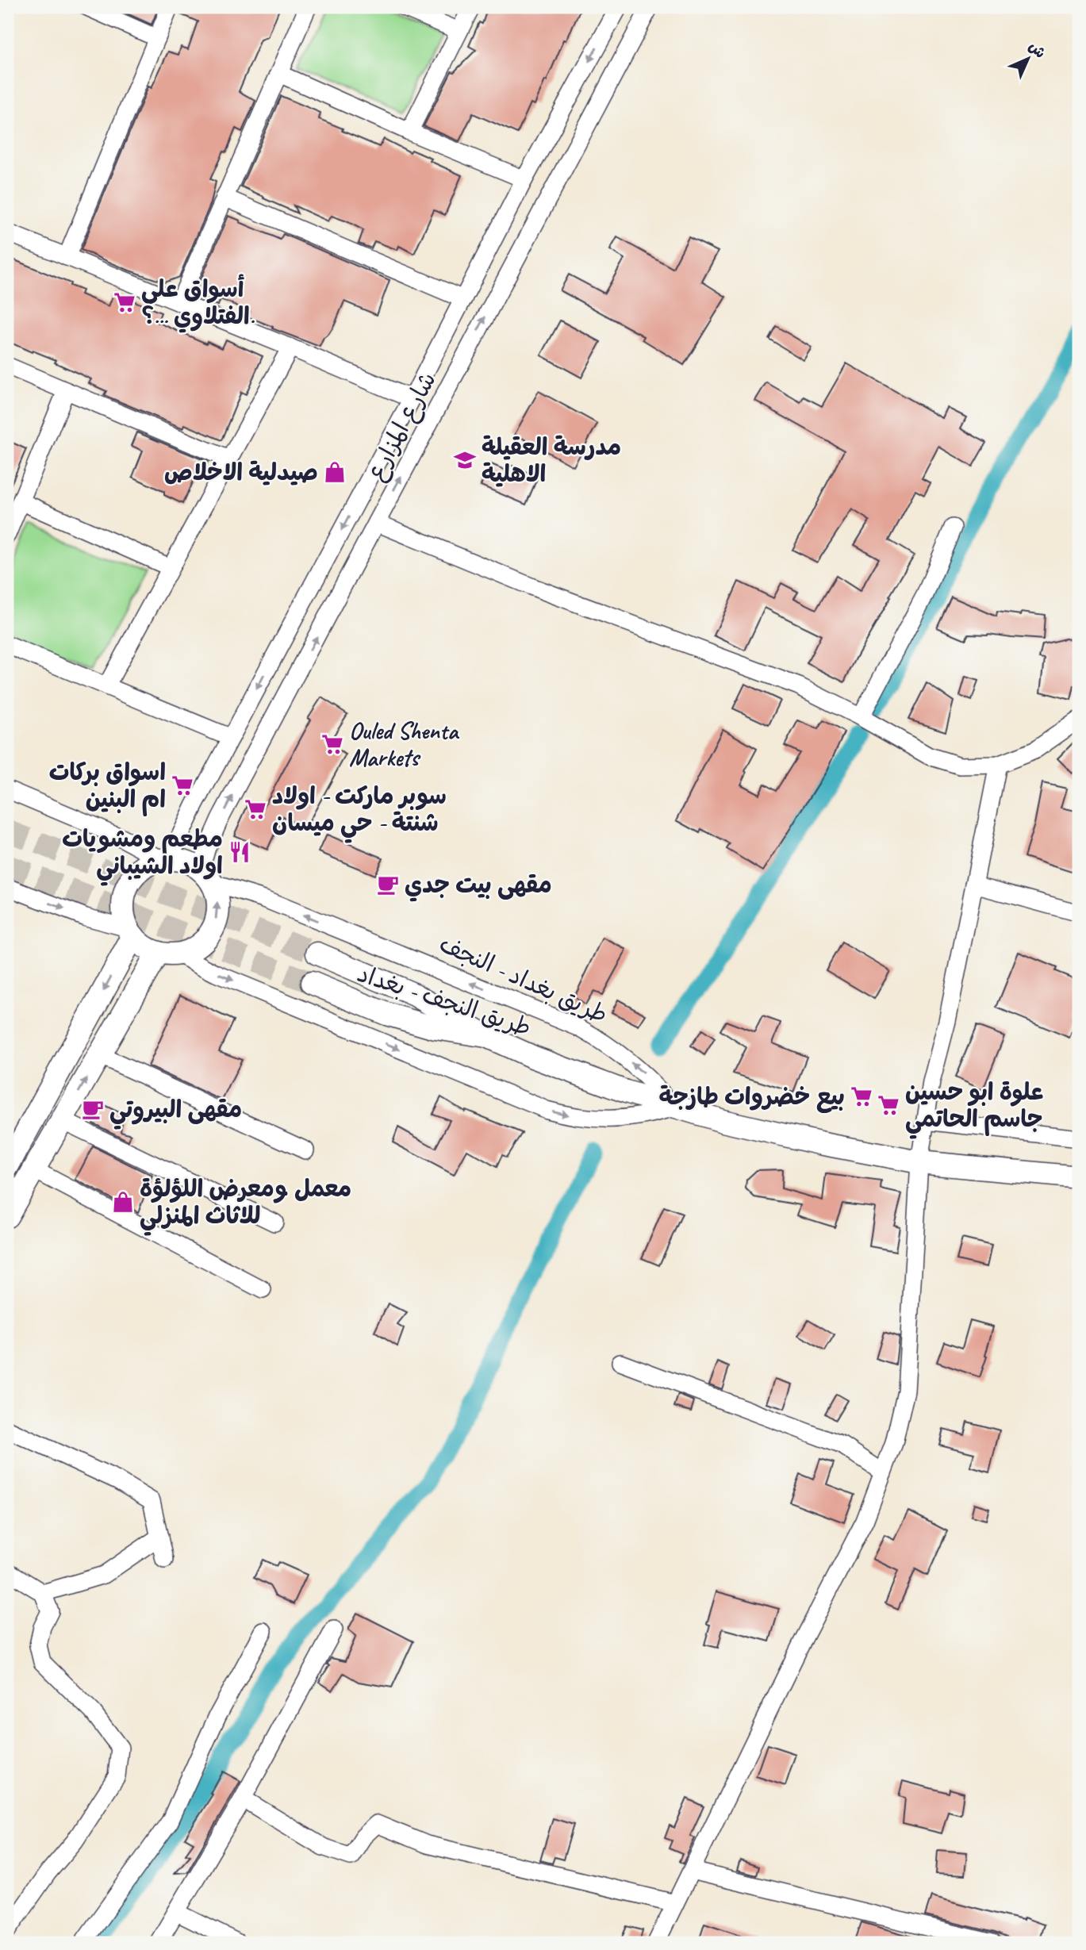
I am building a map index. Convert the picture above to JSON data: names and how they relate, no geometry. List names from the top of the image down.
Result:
{
  "streets": {
    "main road": ["طريق النجف - بغداد"],
    "street": ["شارع المزارع", "طريق بغداد - النجف"]
  },
  "crossings": [
    ["شارع المزارع", "طريق بغداد - النجف"],
    ["طريق بغداد - النجف", "طريق النجف - بغداد"]
  ],
  "places": {
    "supermarket": [
      "أسواق علي الفتلاوي ...؟.",
      "Ouled Shenta Markets",
      "اسواق بركات ام البنين",
      "سوبر ماركت - اولاد شنتة - حي ميسان",
      "بيع خضروات طازجة",
      "علوة ابو حسين جاسم الحاتمي"
    ],
    "school or university": ["مدرسة العقيلة الاهلية"],
    "shop": ["صيدلية الاخلاص", "معمل ومعرض اللؤلؤة للاثاث المنزلي"],
    "restaurant": ["مطعم ومشويات اولاد الشيباني"],
    "cafe": ["مقهى بيت جدي", "مقهى البيروتي"]
  },
  "north": "top right"
}
